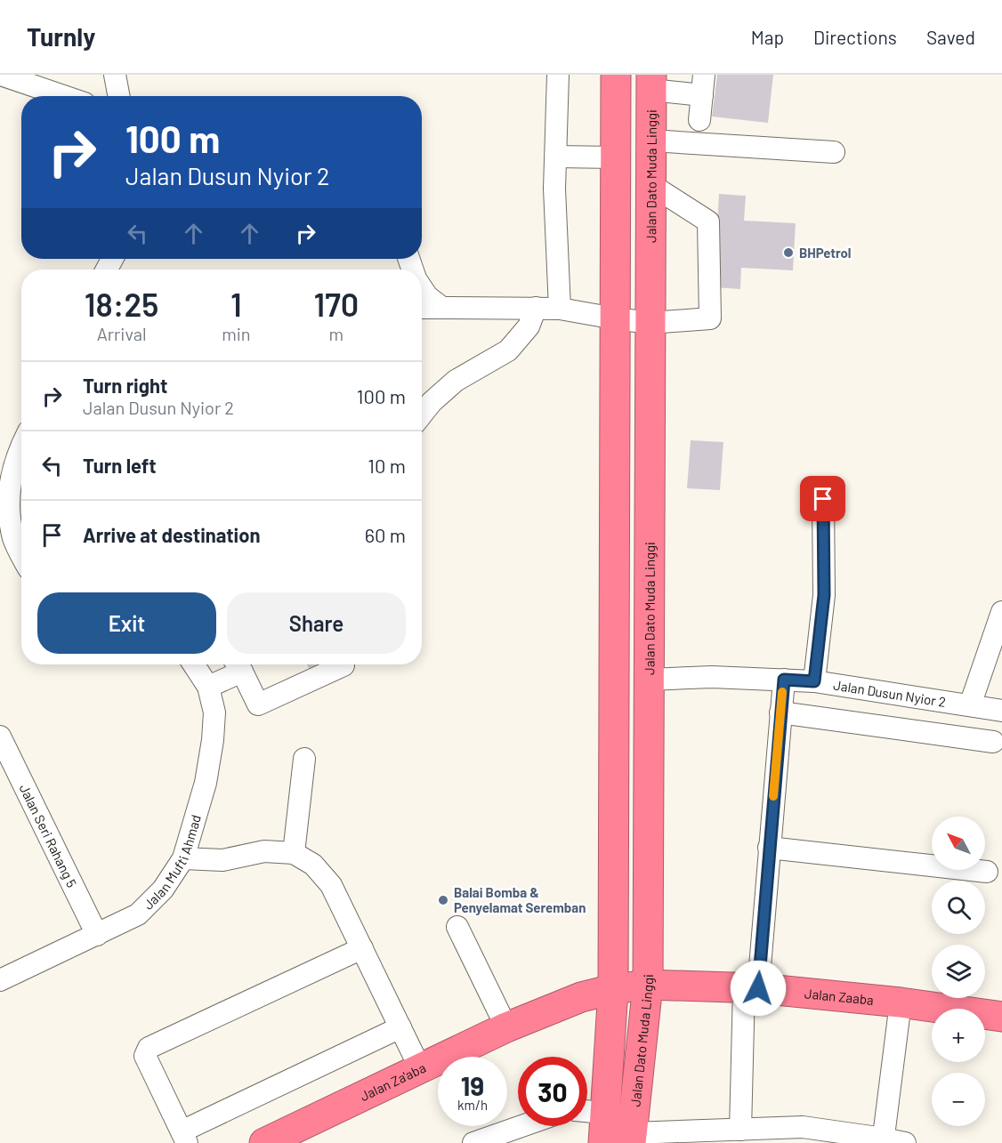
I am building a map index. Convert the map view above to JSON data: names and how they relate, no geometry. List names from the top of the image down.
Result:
{
  "streets": {
    "highway": ["Jalan Dato Muda Linggi", "Jalan Zaaba", "Jalan Za'aba"],
    "street": ["Jalan Dusun Nyior 2", "Jalan Seri Rahang 5", "Jalan Mufti Ahmad"]
  },
  "crossings": [
    ["Jalan Dato Muda Linggi", "Jalan Dusun Nyior 2"],
    ["Jalan Dato Muda Linggi", "Jalan Zaaba"],
    ["Jalan Seri Rahang 5", "Jalan Mufti Ahmad"],
    ["Jalan Zaaba", "Jalan Za'aba"]
  ],
  "places": ["BHPetrol", "Balai Bomba & Penyelamat Seremban"],
  "north": "top left",
  "page": {
    "header": "Turnly",
    "nav": ["Map", "Directions", "Saved"],
    "turn": ["100 m", "Jalan Dusun Nyior 2"],
    "eta": [
      "18:25",
      "Arrival",
      "1",
      "min",
      "170",
      "m"
    ],
    "list": [
      {
        "name": "Turn right",
        "note": "Jalan Dusun Nyior 2",
        "value": "100 m"
      },
      {
        "name": "Turn left",
        "value": "10 m"
      },
      {
        "name": "Arrive at destination",
        "value": "60 m"
      }
    ],
    "buttons": ["Exit", "Share"],
    "map_buttons": ["+", "−"],
    "speed": "19 km/h",
    "limit": "30"
  }
}
